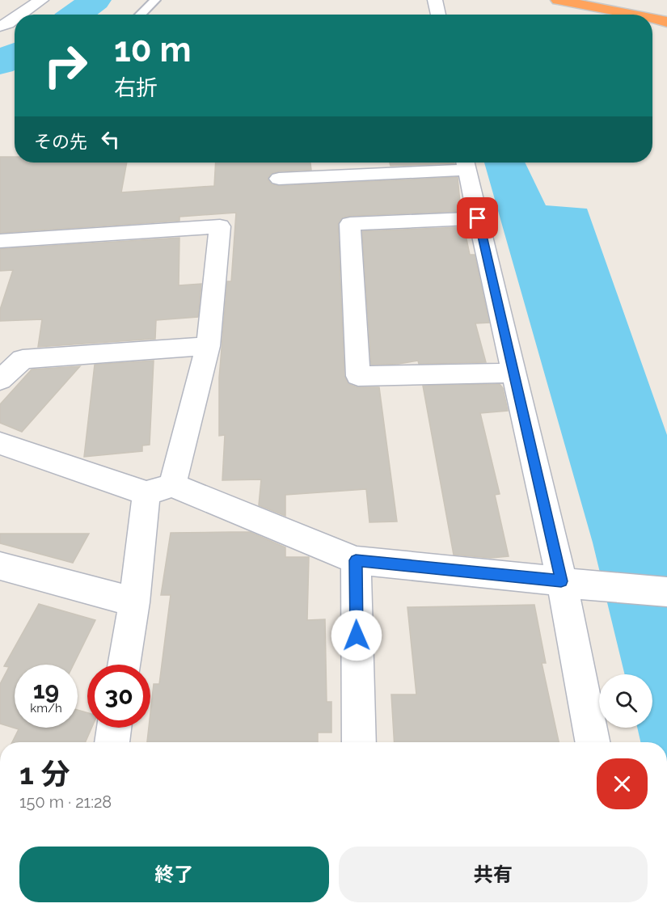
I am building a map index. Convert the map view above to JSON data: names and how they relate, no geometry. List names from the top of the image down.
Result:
{
  "page": {
    "turn": ["10 m", "右折"],
    "then": "その先",
    "speed": "19 km/h",
    "limit": "30",
    "heading": ["1 分", "150 m · 21:28"],
    "buttons": ["終了", "共有"]
  }
}
